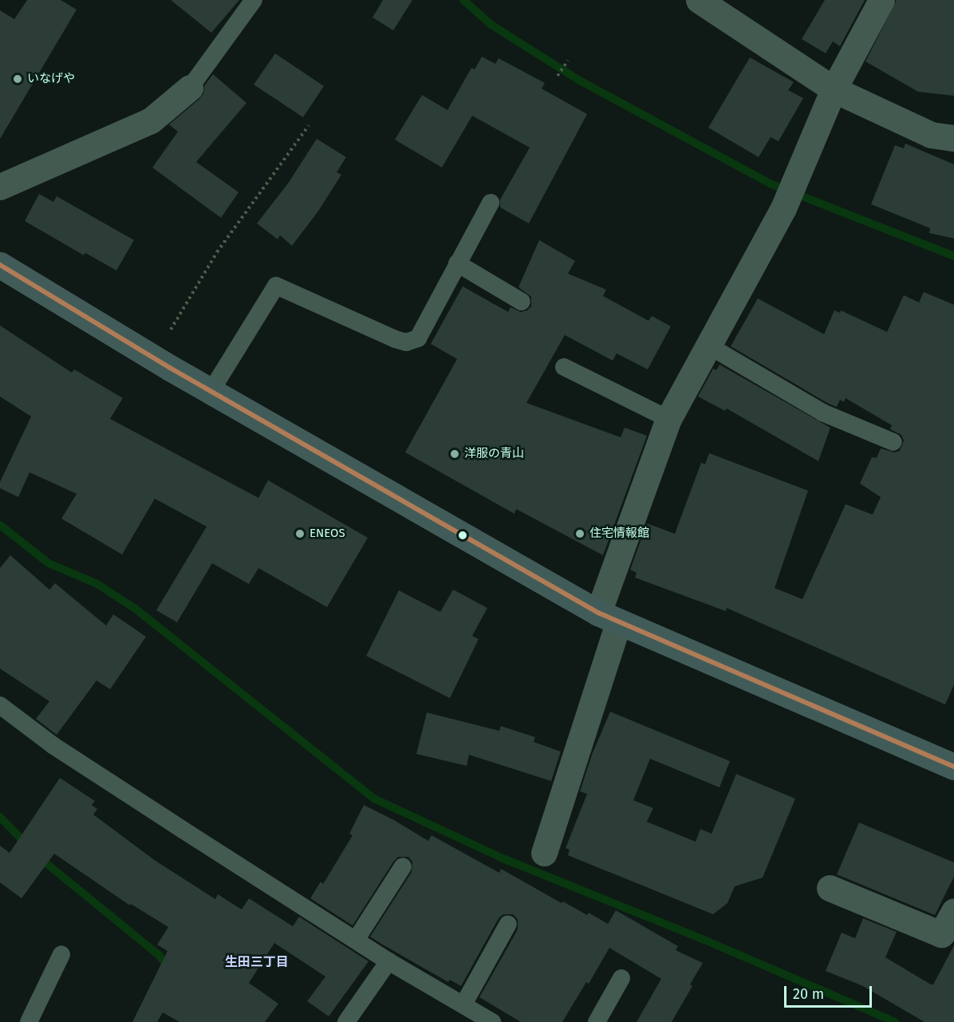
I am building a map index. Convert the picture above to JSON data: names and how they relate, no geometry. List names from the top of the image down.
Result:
{
  "districts": ["生田三丁目"],
  "places": [
    "いなげや",
    "洋服の青山",
    "ENEOS",
    "住宅情報館"
  ],
  "scale_bar": "20 m"
}
